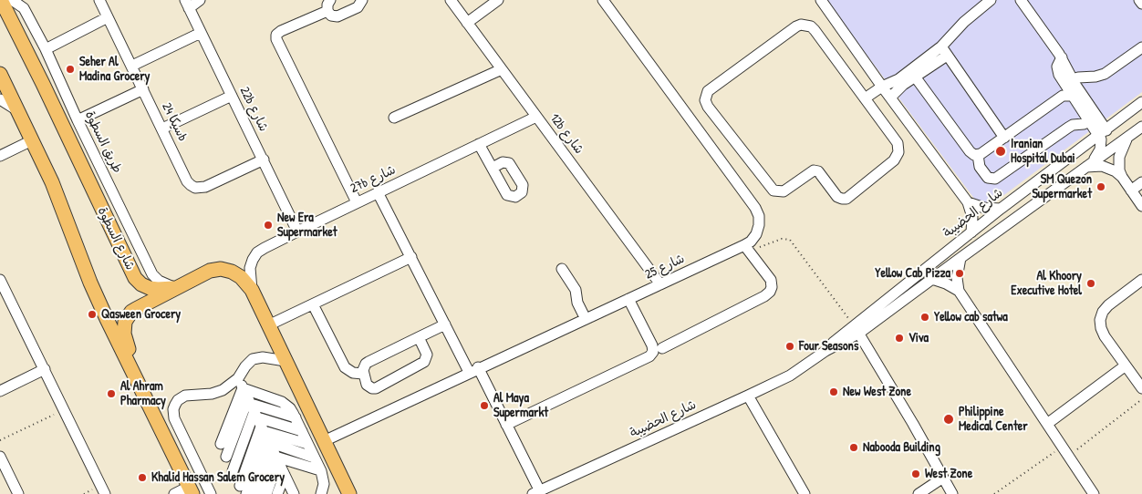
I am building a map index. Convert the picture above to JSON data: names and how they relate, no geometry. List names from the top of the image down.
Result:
{
  "streets": {
    "main road": ["شارع السطوة"],
    "street": [
      "22b شارع",
      "سيكا 24b",
      "12b شارع",
      "طريق السطوة",
      "27b شارع",
      "شارع الحضيبة",
      "شارع 25"
    ]
  },
  "crossings": [
    ["22b شارع", "سيكا 24b"],
    ["22b شارع", "27b شارع"],
    ["12b شارع", "27b شارع"],
    ["12b شارع", "شارع 25"],
    ["طريق السطوة", "شارع السطوة"],
    ["27b شارع", "شارع السطوة"],
    ["شارع السطوة", "شارع 25"]
  ],
  "places": [
    "Seher Al Madina Grocery",
    "Iranian Hospital Dubai",
    "SM Quezon Supermarket",
    "New Era Supermarket",
    "Yellow Cab Pizza",
    "Al Khoory Executive Hotel",
    "Qasween Grocery",
    "Yellow cab satwa",
    "Viva",
    "Four Seasons",
    "New West Zone",
    "Al Ahram Pharmacy",
    "Al Maya Supermarkt",
    "Philippine Medical Center",
    "Nabooda Building",
    "West Zone",
    "Khalid Hassan Salem Grocery"
  ]
}
